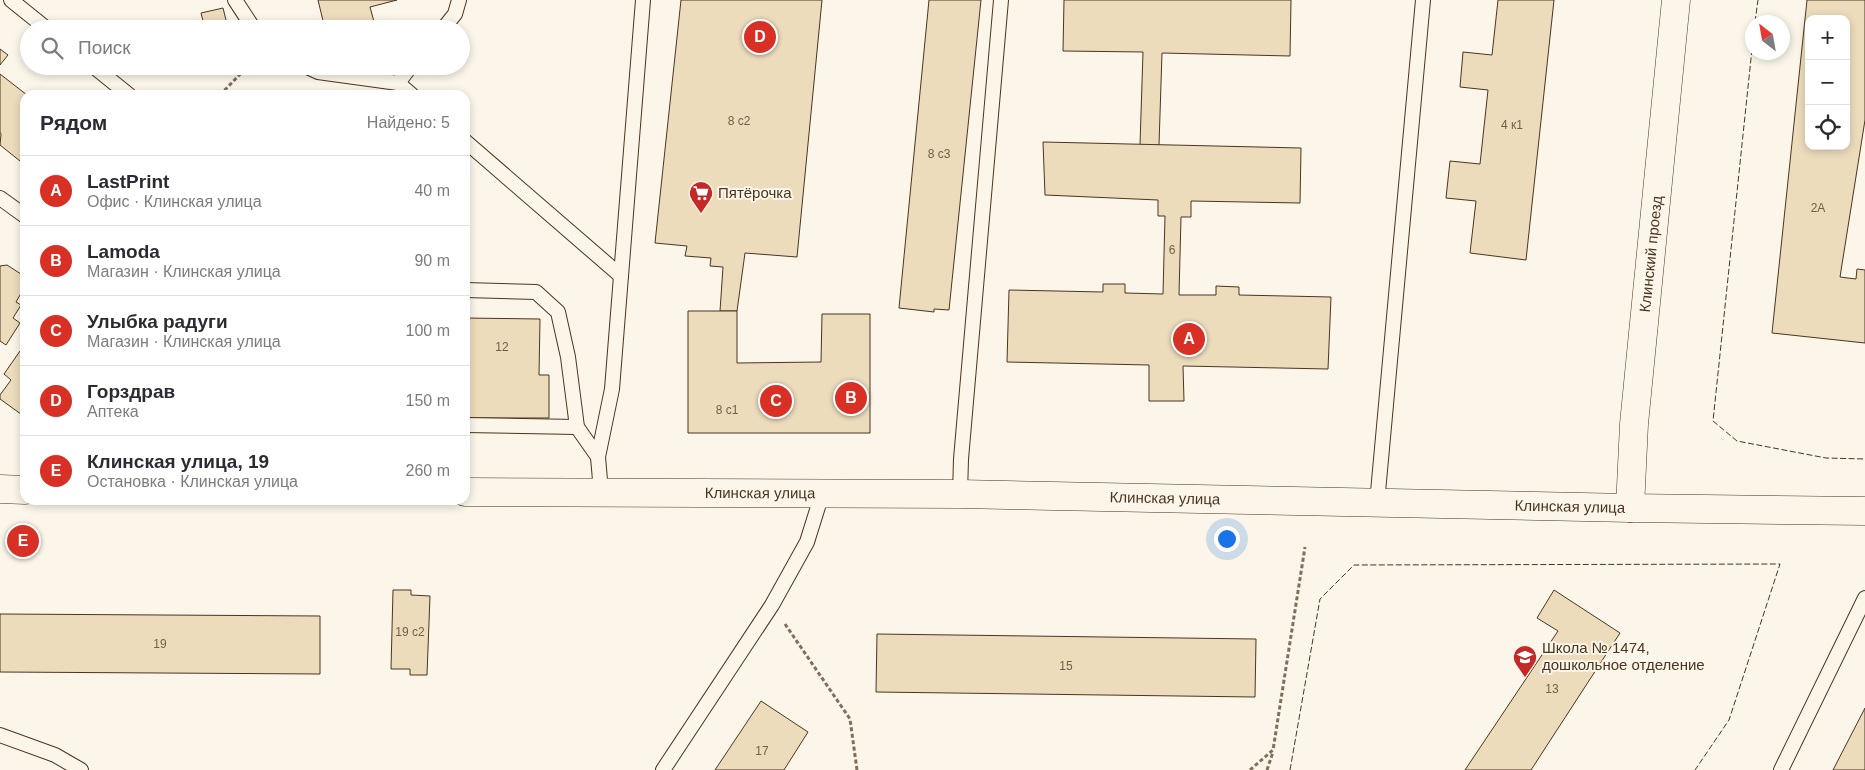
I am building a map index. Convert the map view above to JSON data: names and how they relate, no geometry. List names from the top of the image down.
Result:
{
  "streets": {
    "street": ["Клинский проезд", "Клинская улица"]
  },
  "crossings": [
    ["Клинский проезд", "Клинская улица"]
  ],
  "places": {
    "supermarket": ["Пятёрочка"],
    "school or university": ["Школа № 1474, дошкольное отделение"]
  },
  "house_numbers": [
    "8 с2",
    "4 к1",
    "8 с3",
    "2А",
    "6",
    "12",
    "8 с1",
    "19 с2",
    "19",
    "15",
    "13",
    "17"
  ],
  "north": "top left",
  "page": {
    "map_buttons": ["+", "−"],
    "pins": [
      "D",
      "A",
      "B",
      "C",
      "E"
    ],
    "search": "Поиск",
    "heading": ["Рядом", "Найдено: 5"],
    "list": [
      {
        "mark": "A",
        "name": "LastPrint",
        "note": "Офис · Клинская улица",
        "value": "40 m"
      },
      {
        "mark": "B",
        "name": "Lamoda",
        "note": "Магазин · Клинская улица",
        "value": "90 m"
      },
      {
        "mark": "C",
        "name": "Улыбка радуги",
        "note": "Магазин · Клинская улица",
        "value": "100 m"
      },
      {
        "mark": "D",
        "name": "Горздрав",
        "note": "Аптека",
        "value": "150 m"
      },
      {
        "mark": "E",
        "name": "Клинская улица, 19",
        "note": "Остановка · Клинская улица",
        "value": "260 m"
      }
    ]
  }
}
